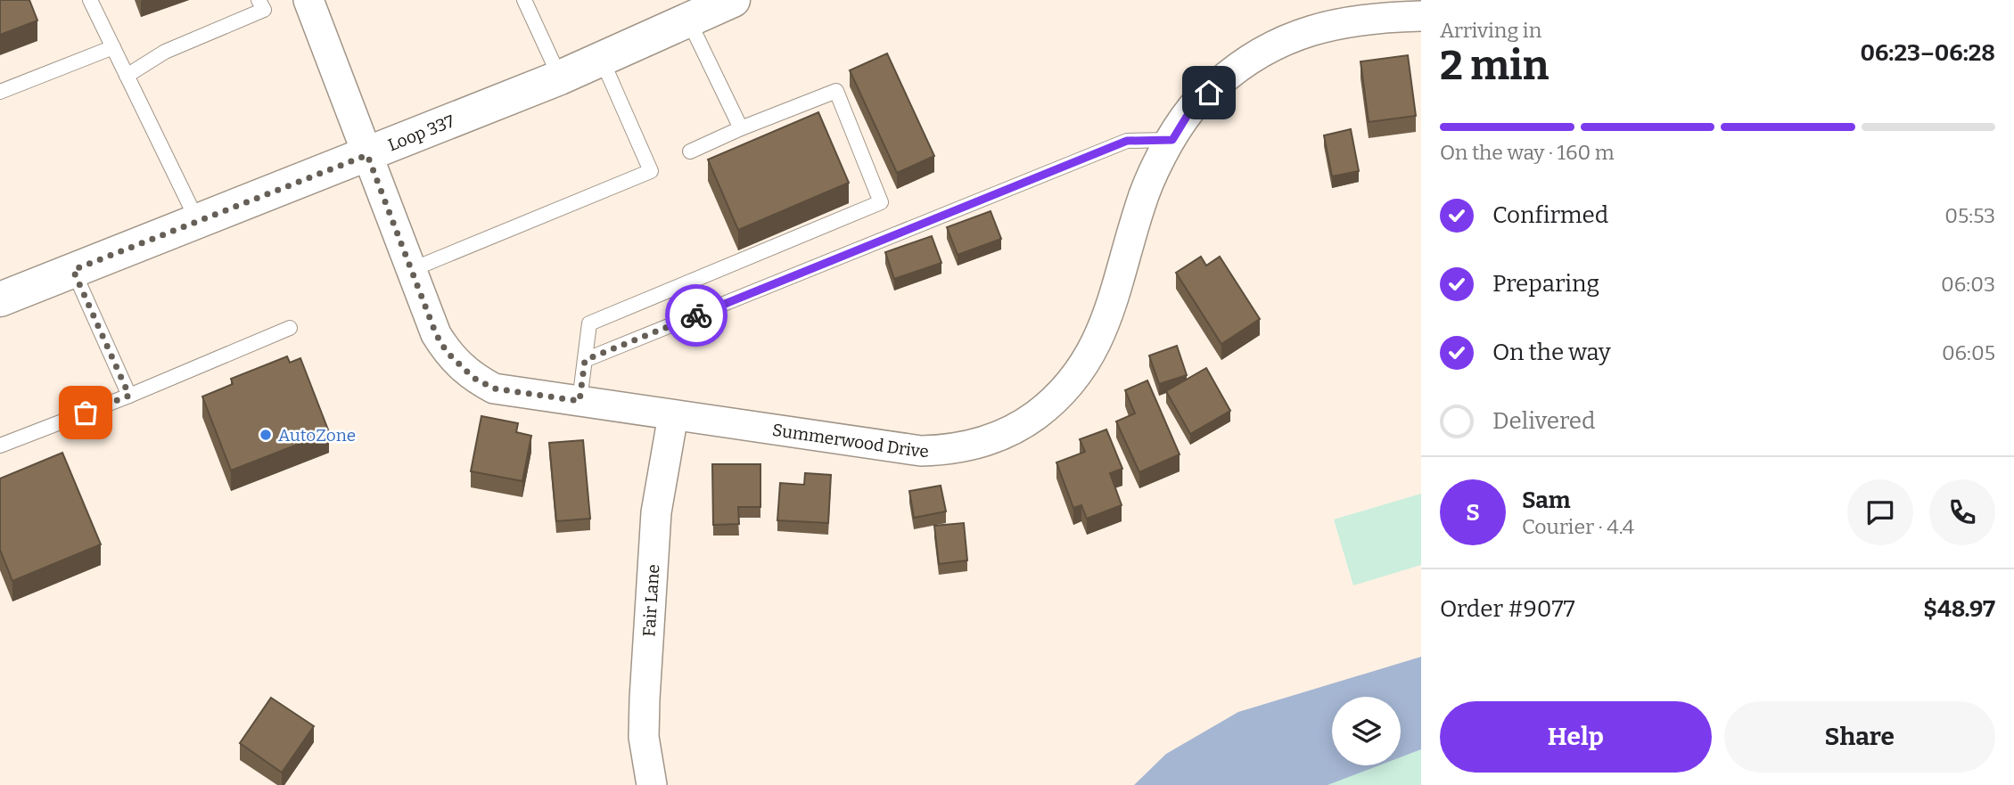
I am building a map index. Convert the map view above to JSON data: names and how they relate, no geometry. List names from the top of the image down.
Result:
{
  "streets": {
    "main road": ["Loop 337"],
    "street": ["Summerwood Drive", "Fair Lane"]
  },
  "crossings": [
    ["Loop 337", "Summerwood Drive"],
    ["Summerwood Drive", "Fair Lane"]
  ],
  "places": ["AutoZone"],
  "page": {
    "heading": ["2 min", "Arriving in", "06:23–06:28"],
    "panel": [
      "Sam",
      "Courier · 4.4",
      "Order #9077",
      "$48.97"
    ],
    "bar": "On the way · 160 m",
    "list": [
      ["Confirmed", "05:53"],
      ["Preparing", "06:03"],
      ["On the way", "06:05"],
      "Delivered"
    ],
    "round": "S",
    "buttons": ["Help", "Share"]
  }
}
